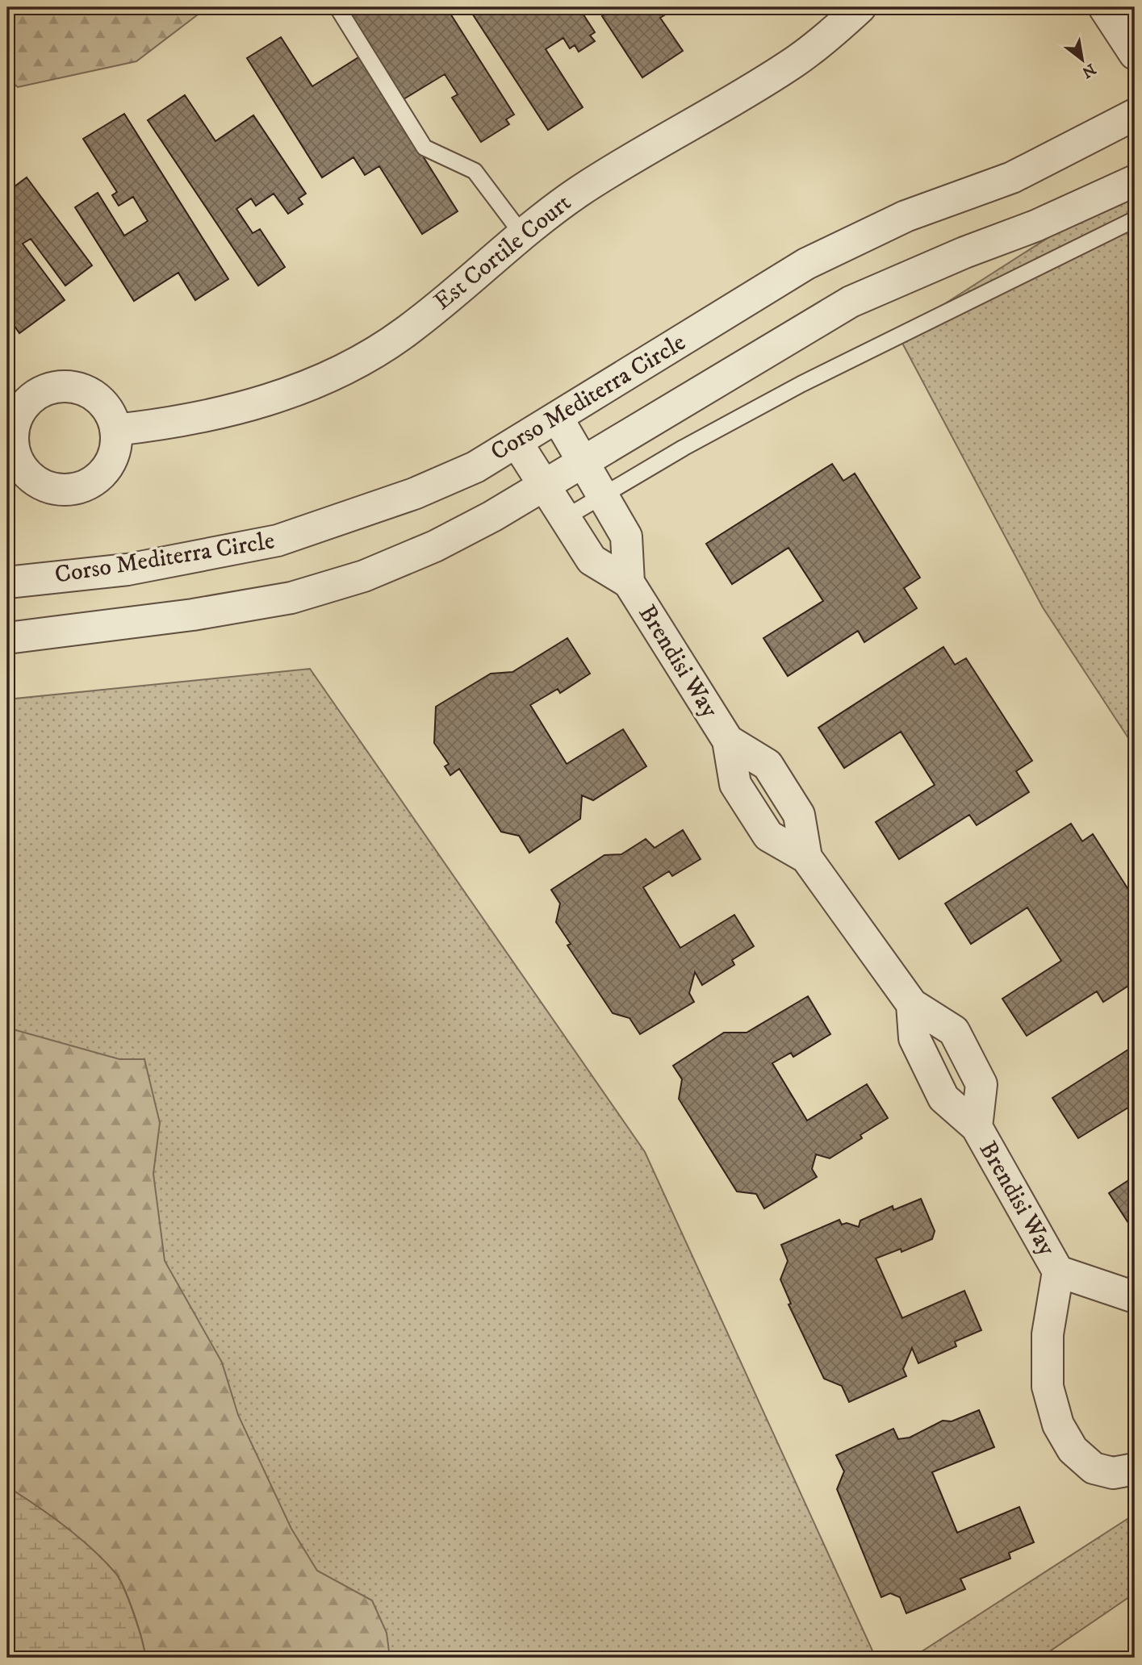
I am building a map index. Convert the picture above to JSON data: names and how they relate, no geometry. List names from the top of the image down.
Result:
{
  "streets": {
    "street": ["Est Cortile Court", "Corso Mediterra Circle", "Brendisi Way"]
  },
  "crossings": [
    ["Corso Mediterra Circle", "Brendisi Way"]
  ],
  "north": "bottom right"
}
